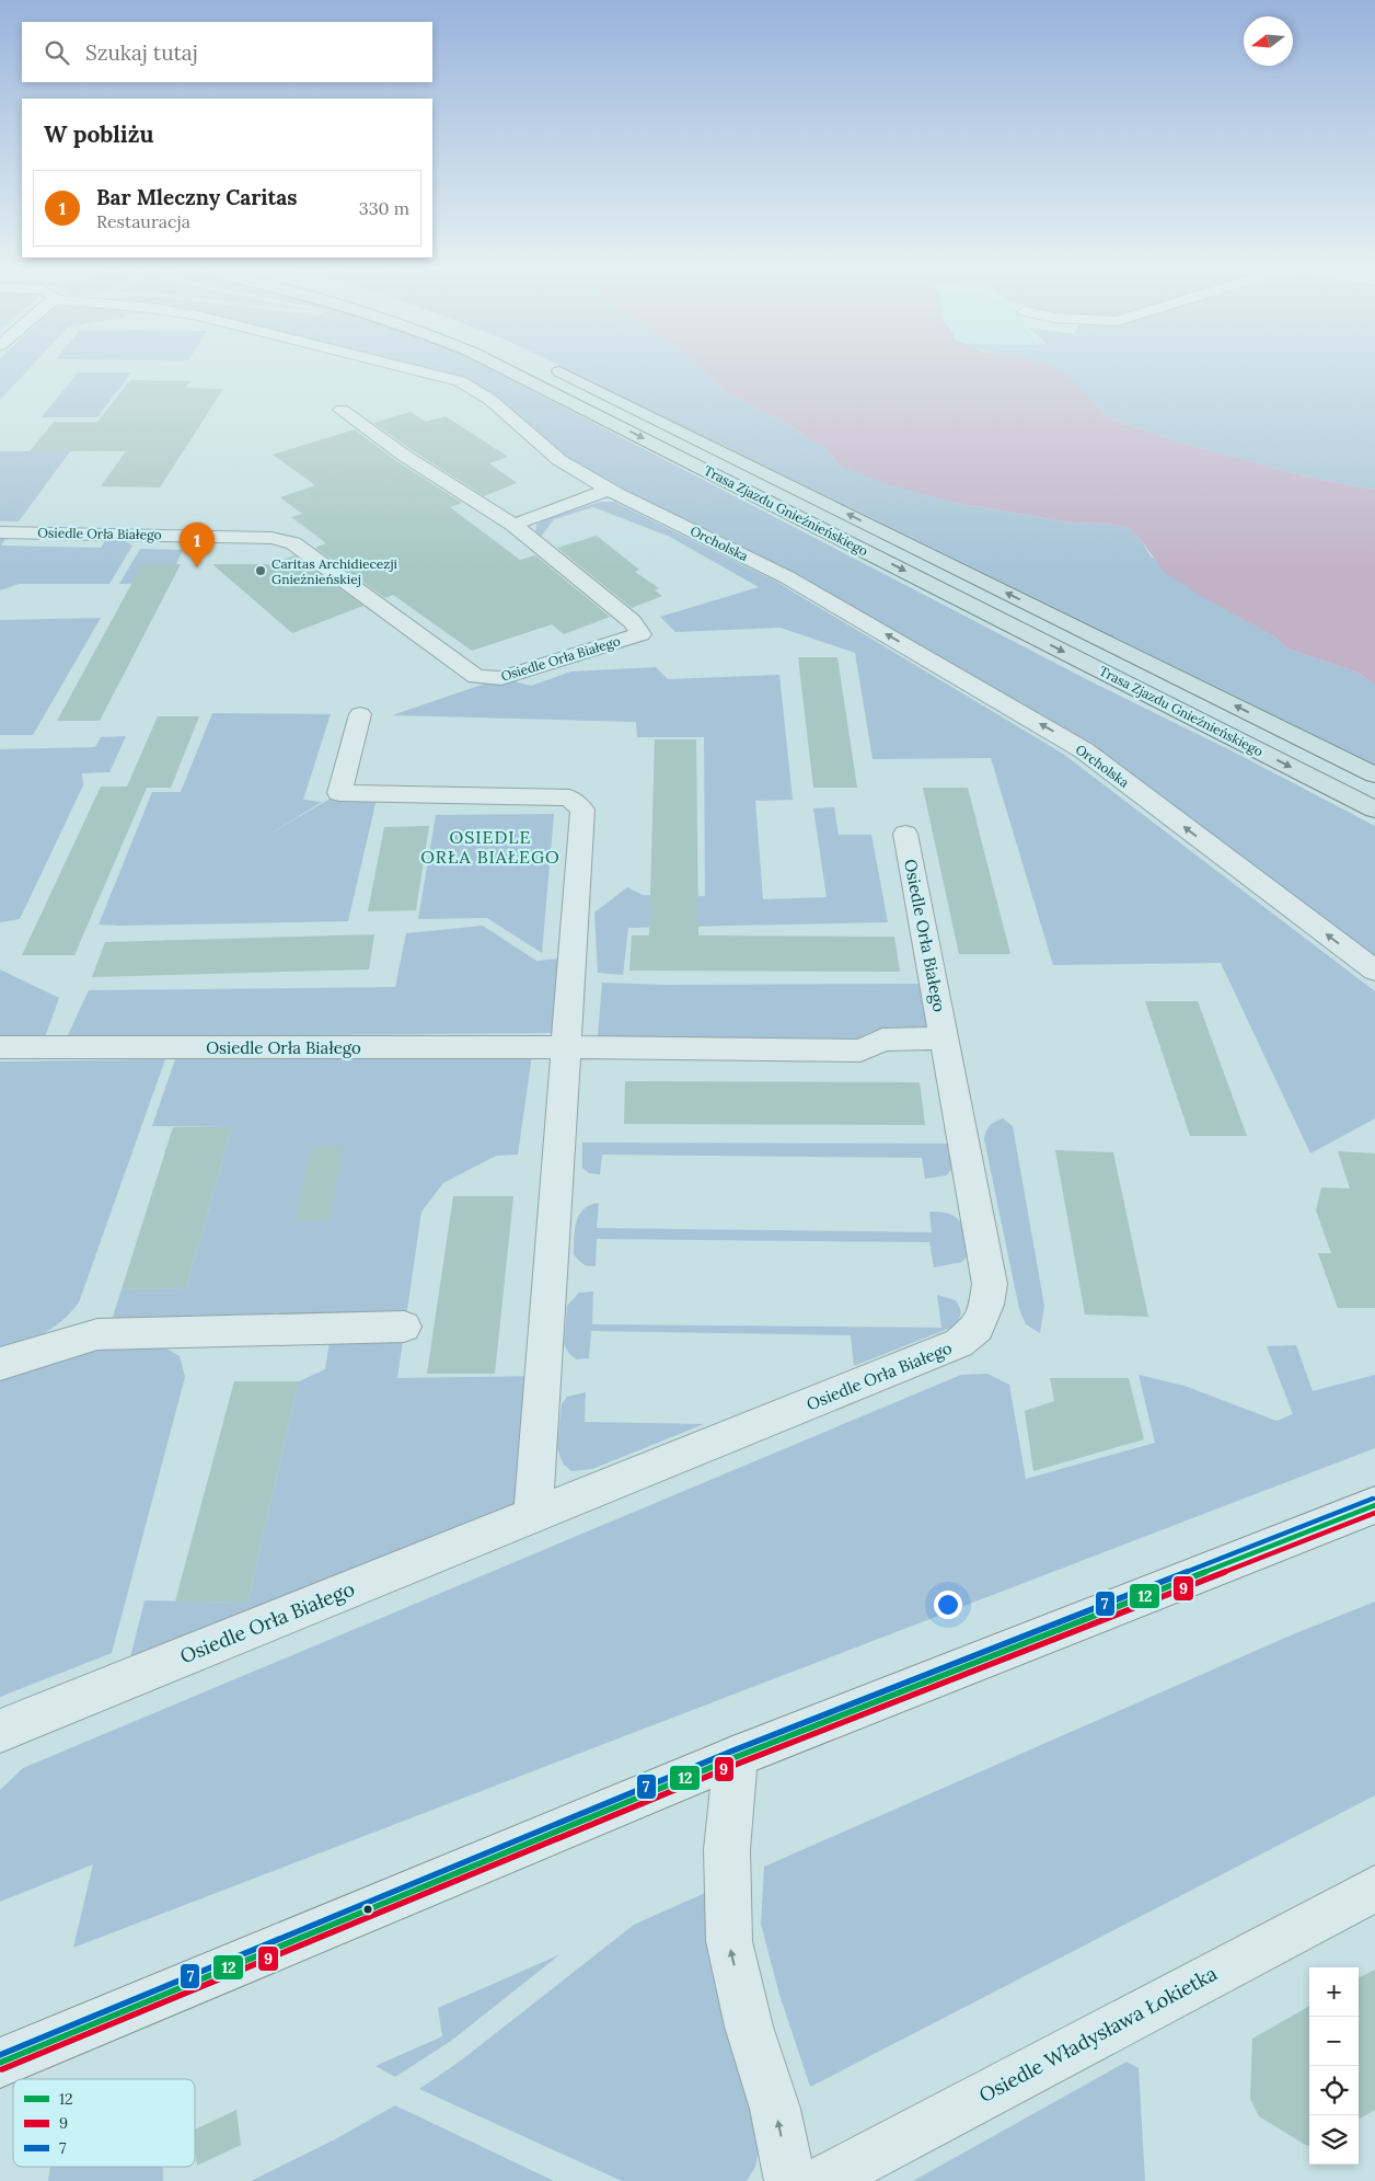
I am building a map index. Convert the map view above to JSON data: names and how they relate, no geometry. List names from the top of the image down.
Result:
{
  "streets": {
    "main road": ["Trasa Zjazdu Gnieźnieńskiego"],
    "street": ["Osiedle Orła Białego", "Orcholska", "Osiedle Władysława Łokietka"]
  },
  "one_way": ["Orcholska"],
  "districts": ["OSIEDLE ORŁA BIAŁEGO"],
  "places": ["Caritas Archidiecezji Gnieźnieńskiej"],
  "lines": ["transit line 7", "transit line 12", "transit line 9"],
  "legend": ["12", "9", "7"],
  "north": "left",
  "page": {
    "search": "Szukaj tutaj",
    "heading": "W pobliżu",
    "list": [
      {
        "mark": "1",
        "name": "Bar Mleczny Caritas",
        "note": "Restauracja",
        "value": "330 m"
      }
    ],
    "pins": "1",
    "map_buttons": ["+", "−"]
  }
}
